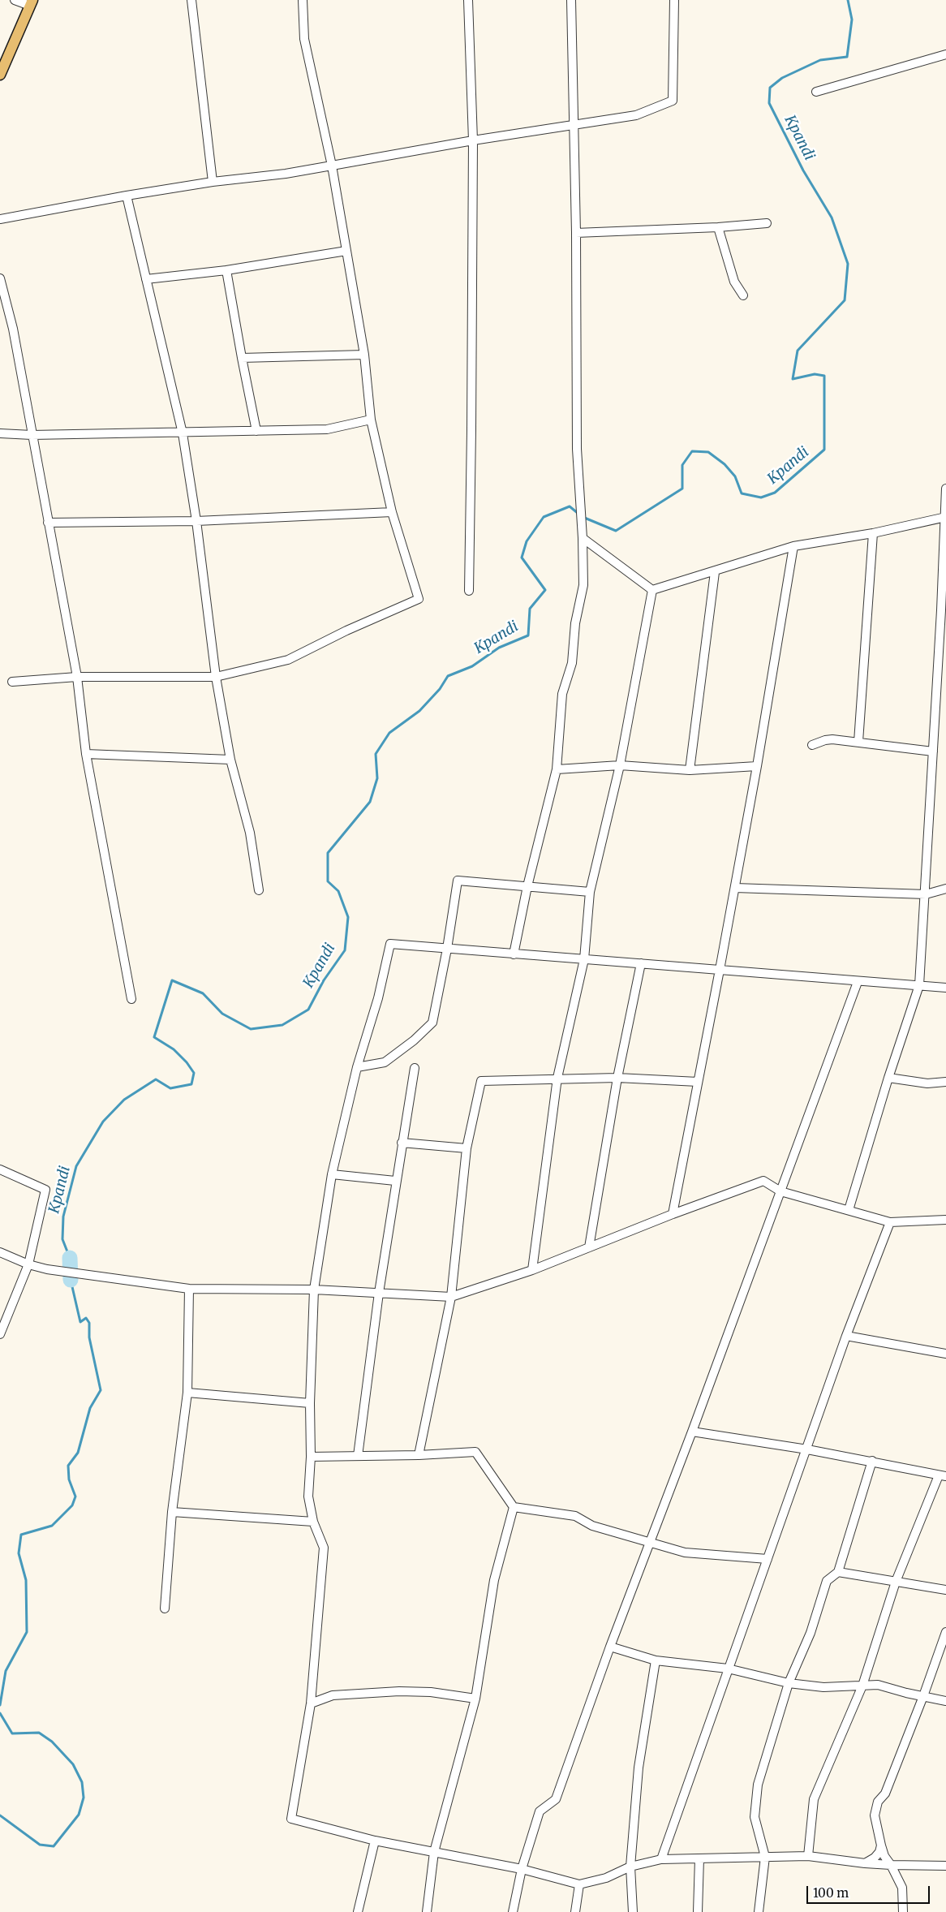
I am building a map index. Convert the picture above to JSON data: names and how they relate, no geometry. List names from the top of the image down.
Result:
{
  "water": ["Kpandi"],
  "scale_bar": "100 m"
}
